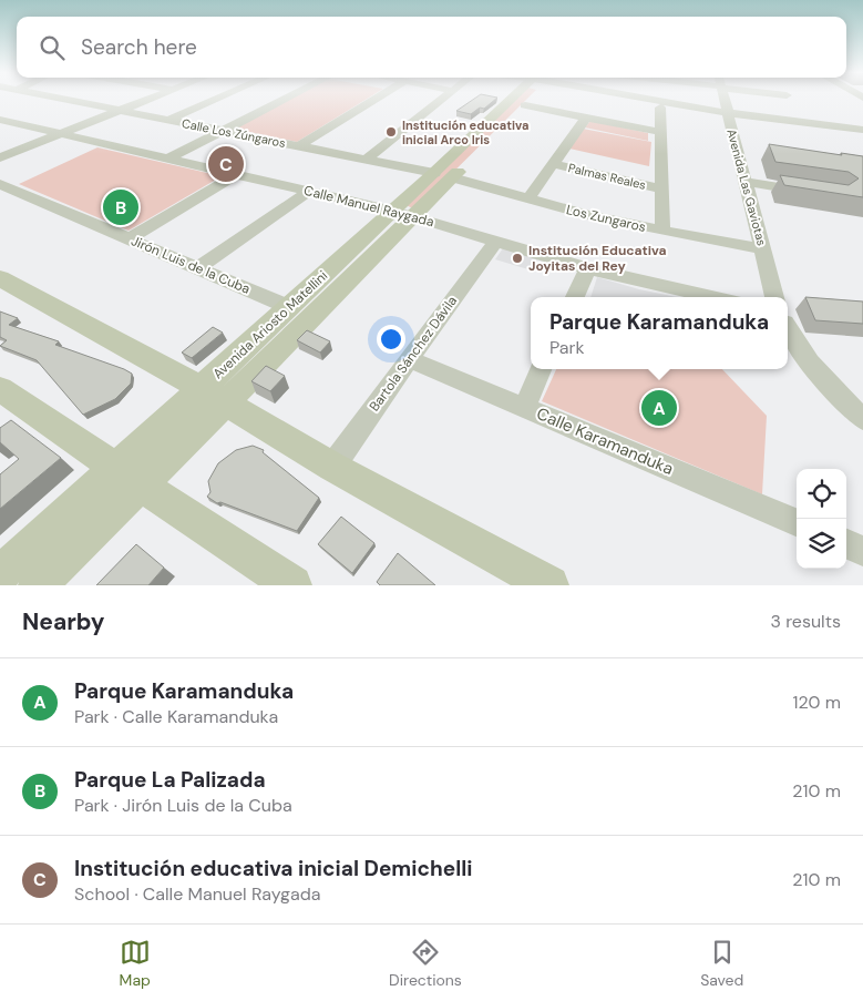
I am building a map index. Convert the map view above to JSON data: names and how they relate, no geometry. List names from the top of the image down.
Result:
{
  "streets": {
    "main road": ["Avenida Ariosto Matellini"],
    "street": [
      "Calle Los Zúngaros",
      "Palmas Reales",
      "Avenida Las Gaviotas",
      "Calle Manuel Raygada",
      "Los Zungaros",
      "Jirón Luis de la Cuba",
      "Bartola Sánchez Dávila",
      "Calle Karamanduka"
    ]
  },
  "crossings": [
    ["Calle Los Zúngaros", "Avenida Ariosto Matellini"],
    ["Avenida Las Gaviotas", "Los Zungaros"],
    ["Calle Manuel Raygada", "Avenida Ariosto Matellini"],
    ["Calle Manuel Raygada", "Bartola Sánchez Dávila"],
    ["Los Zungaros", "Avenida Ariosto Matellini"],
    ["Jirón Luis de la Cuba", "Avenida Ariosto Matellini"],
    ["Bartola Sánchez Dávila", "Calle Karamanduka"]
  ],
  "places": ["Institución educativa inicial Arco Iris", "Institución Educativa Joyitas del Rey"],
  "page": {
    "search": "Search here",
    "pins": ["C", "B", "A"],
    "popup": ["Parque Karamanduka", "Park"],
    "heading": ["Nearby", "3 results"],
    "list": [
      {
        "mark": "A",
        "name": "Parque Karamanduka",
        "note": "Park · Calle Karamanduka",
        "value": "120 m"
      },
      {
        "mark": "B",
        "name": "Parque La Palizada",
        "note": "Park · Jirón Luis de la Cuba",
        "value": "210 m"
      },
      {
        "mark": "C",
        "name": "Institución educativa inicial Demichelli",
        "note": "School · Calle Manuel Raygada",
        "value": "210 m"
      }
    ],
    "nav": ["Map", "Directions", "Saved"]
  }
}
